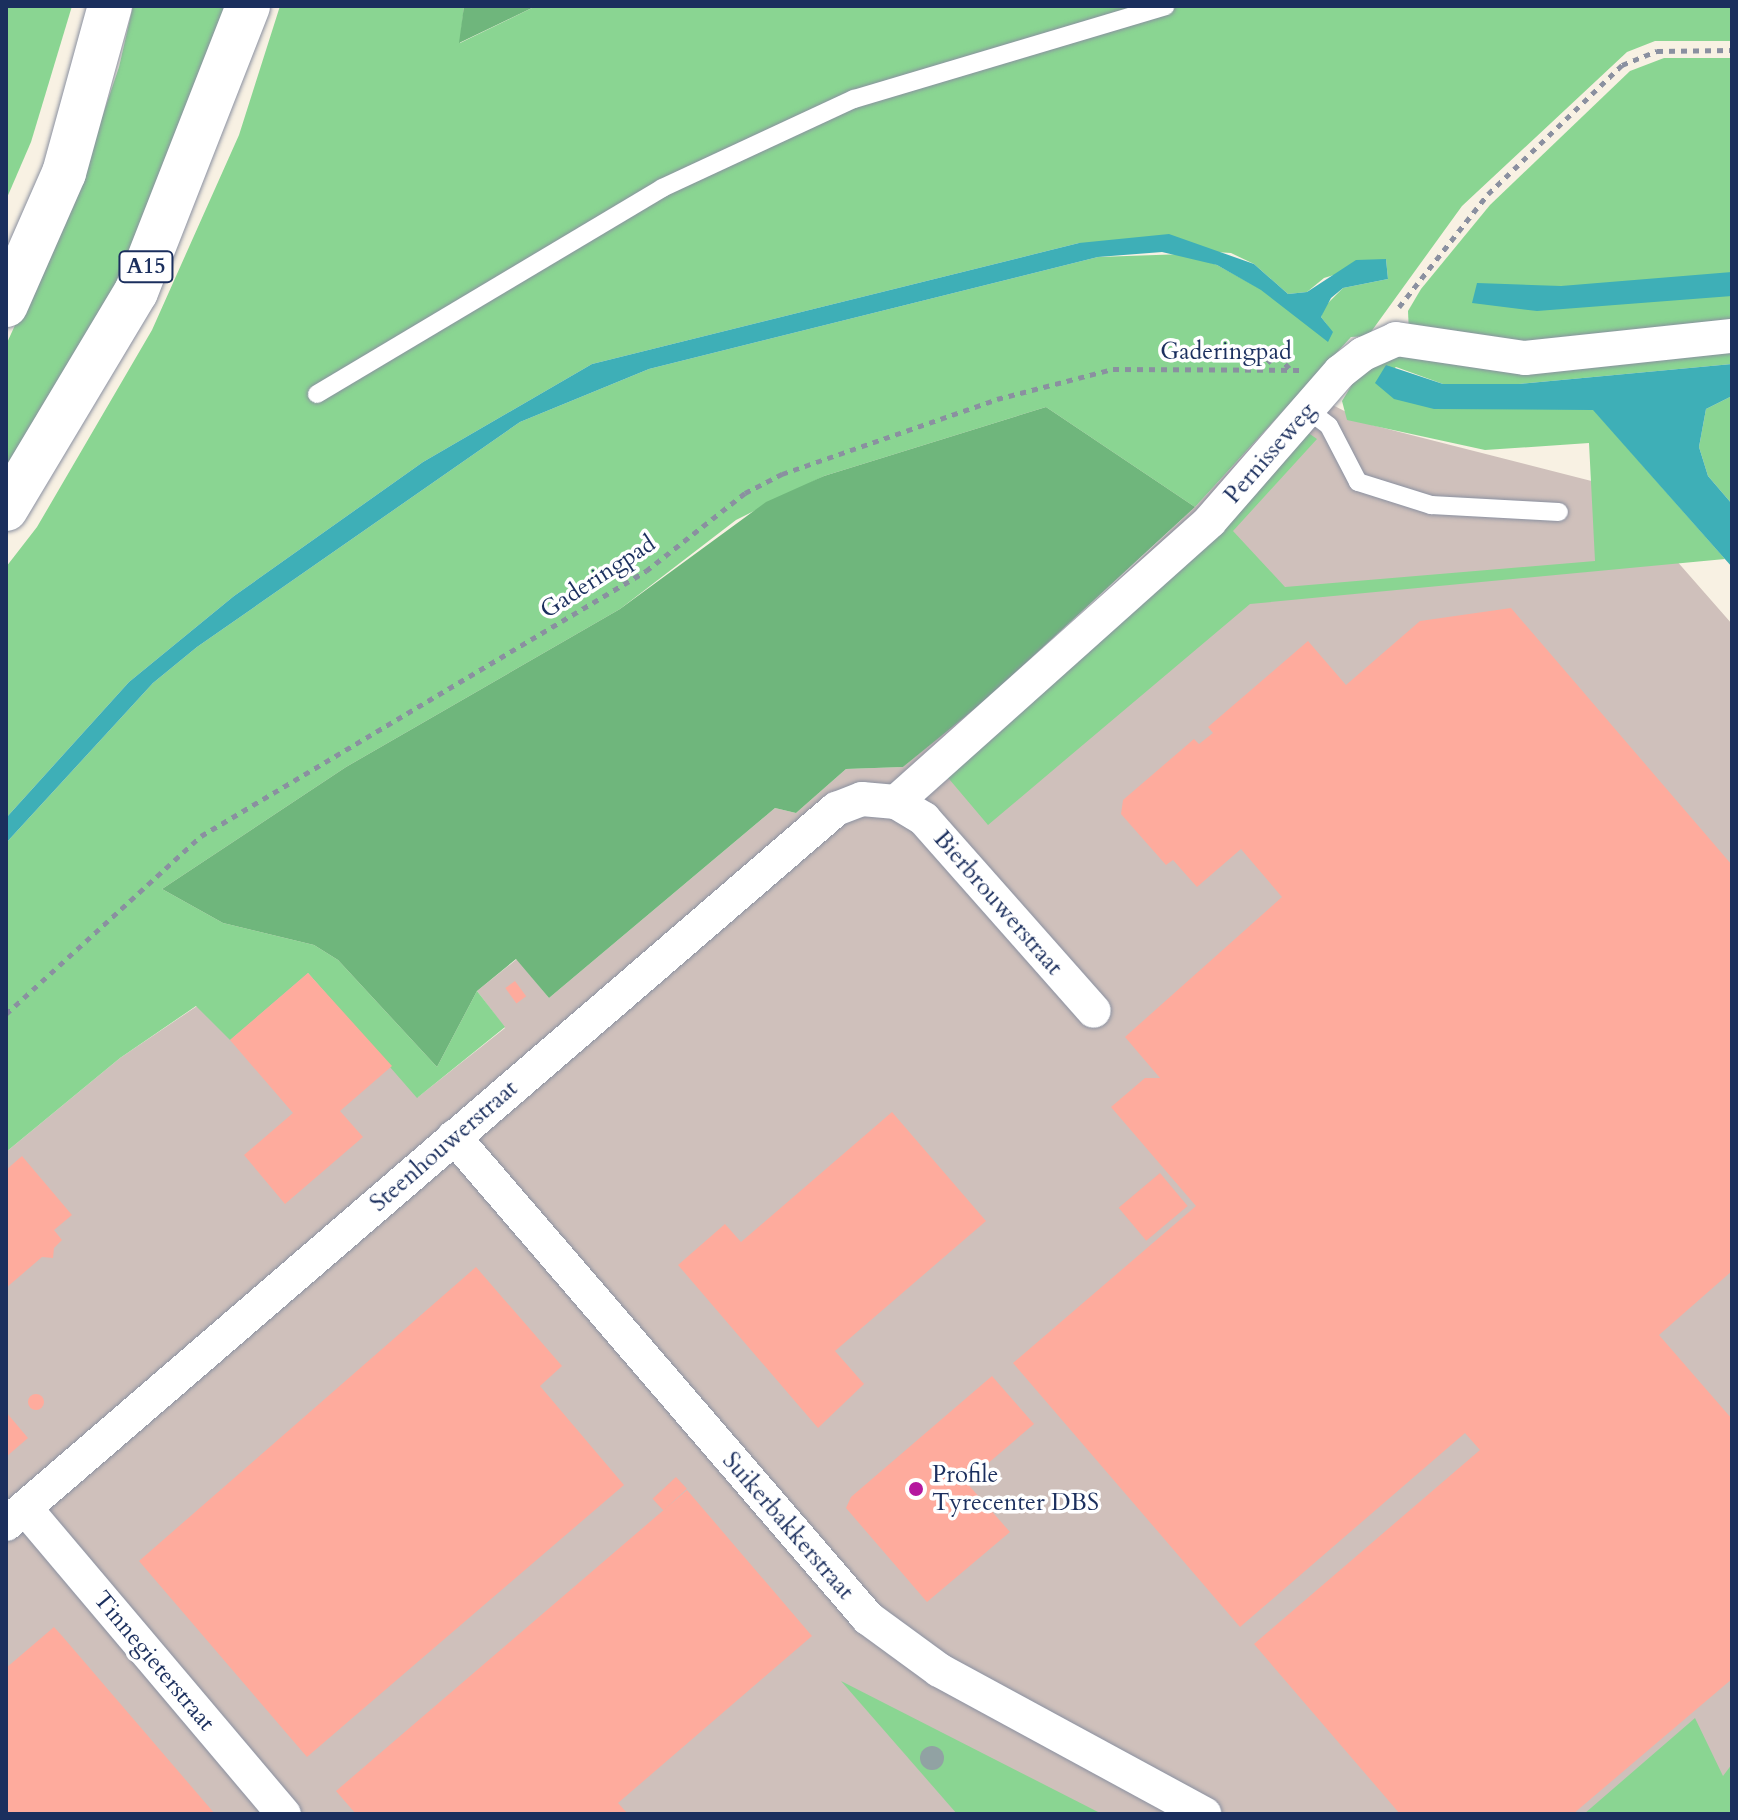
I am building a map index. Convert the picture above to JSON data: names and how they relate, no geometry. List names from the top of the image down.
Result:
{
  "streets": {
    "highway": ["A15"],
    "street": [
      "Pernisseweg",
      "Bierbrouwerstraat",
      "Steenhouwerstraat",
      "Suikerbakkerstraat",
      "Tinnegieterstraat"
    ],
    "path": ["Gaderingpad"]
  },
  "crossings": [
    ["Gaderingpad", "Pernisseweg"],
    ["Pernisseweg", "Bierbrouwerstraat"],
    ["Pernisseweg", "Steenhouwerstraat"],
    ["Bierbrouwerstraat", "Steenhouwerstraat"],
    ["Steenhouwerstraat", "Suikerbakkerstraat"],
    ["Steenhouwerstraat", "Tinnegieterstraat"]
  ],
  "places": ["Profile Tyrecenter DBS"]
}
